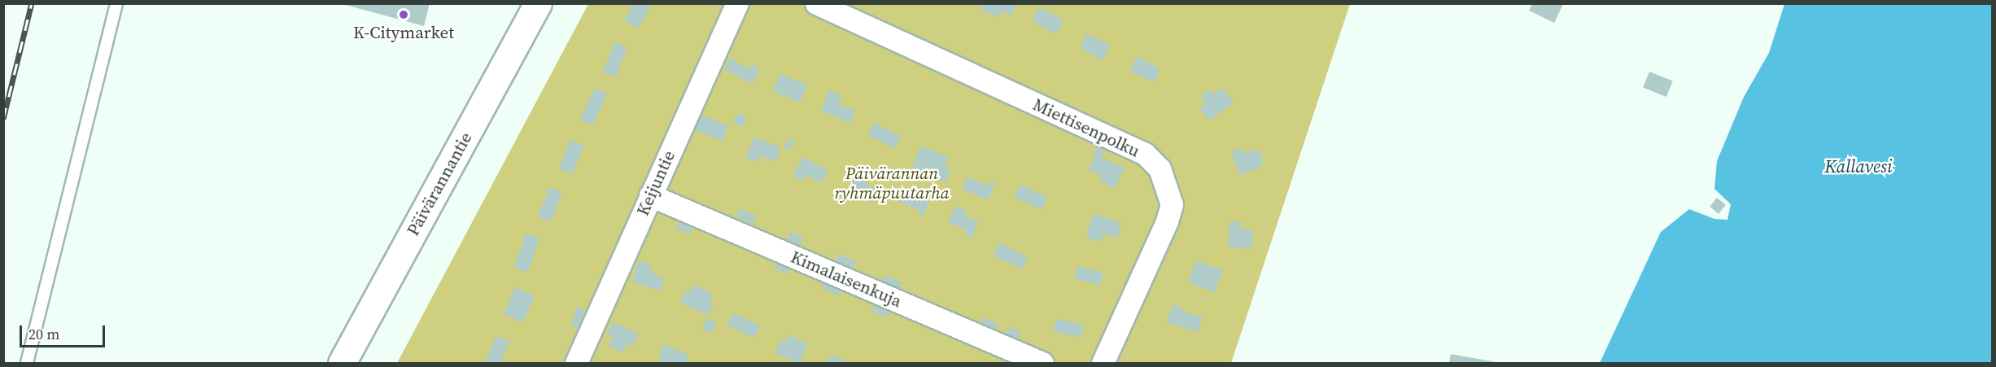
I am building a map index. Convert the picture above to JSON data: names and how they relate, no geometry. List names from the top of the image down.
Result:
{
  "streets": {
    "street": [
      "Miettisenpolku",
      "Keijuntie",
      "Päivärannantie",
      "Kimalaisenkuja"
    ]
  },
  "crossings": [
    ["Keijuntie", "Kimalaisenkuja"]
  ],
  "water": ["Kallavesi"],
  "parks": ["Päivärannan ryhmäpuutarha"],
  "places": ["K-Citymarket"],
  "scale_bar": "20 m"
}
